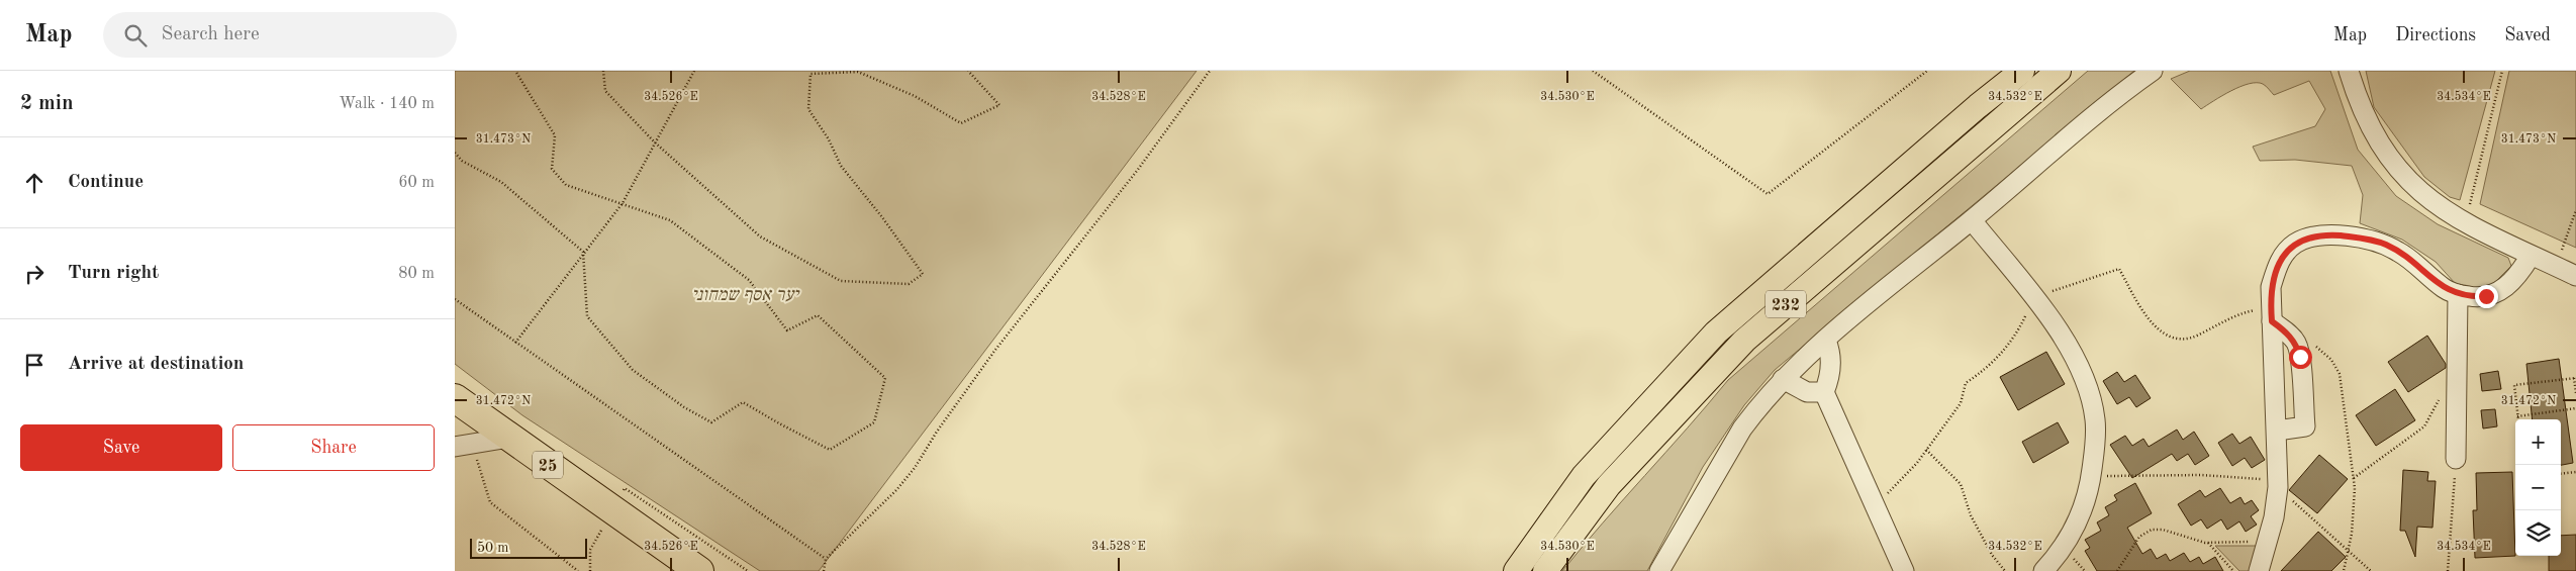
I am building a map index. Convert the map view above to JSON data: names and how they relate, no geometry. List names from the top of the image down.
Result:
{
  "streets": {
    "highway": ["25"],
    "main road": ["232"]
  },
  "parks": ["יער אסף שמחוני"],
  "scale_bar": "50 m",
  "page": {
    "header": "Map",
    "search": "Search here",
    "nav": ["Map", "Directions", "Saved"],
    "heading": ["2 min", "Walk · 140 m"],
    "list": [
      ["Continue", "60 m"],
      ["Turn right", "80 m"],
      "Arrive at destination"
    ],
    "buttons": ["Save", "Share"],
    "map_buttons": ["+", "−"],
    "scale": "50 m"
  },
  "coordinates": [
    "34.526°E",
    "34.528°E",
    "34.530°E",
    "34.532°E",
    "34.534°E",
    "31.473°N",
    "31.472°N"
  ]
}
